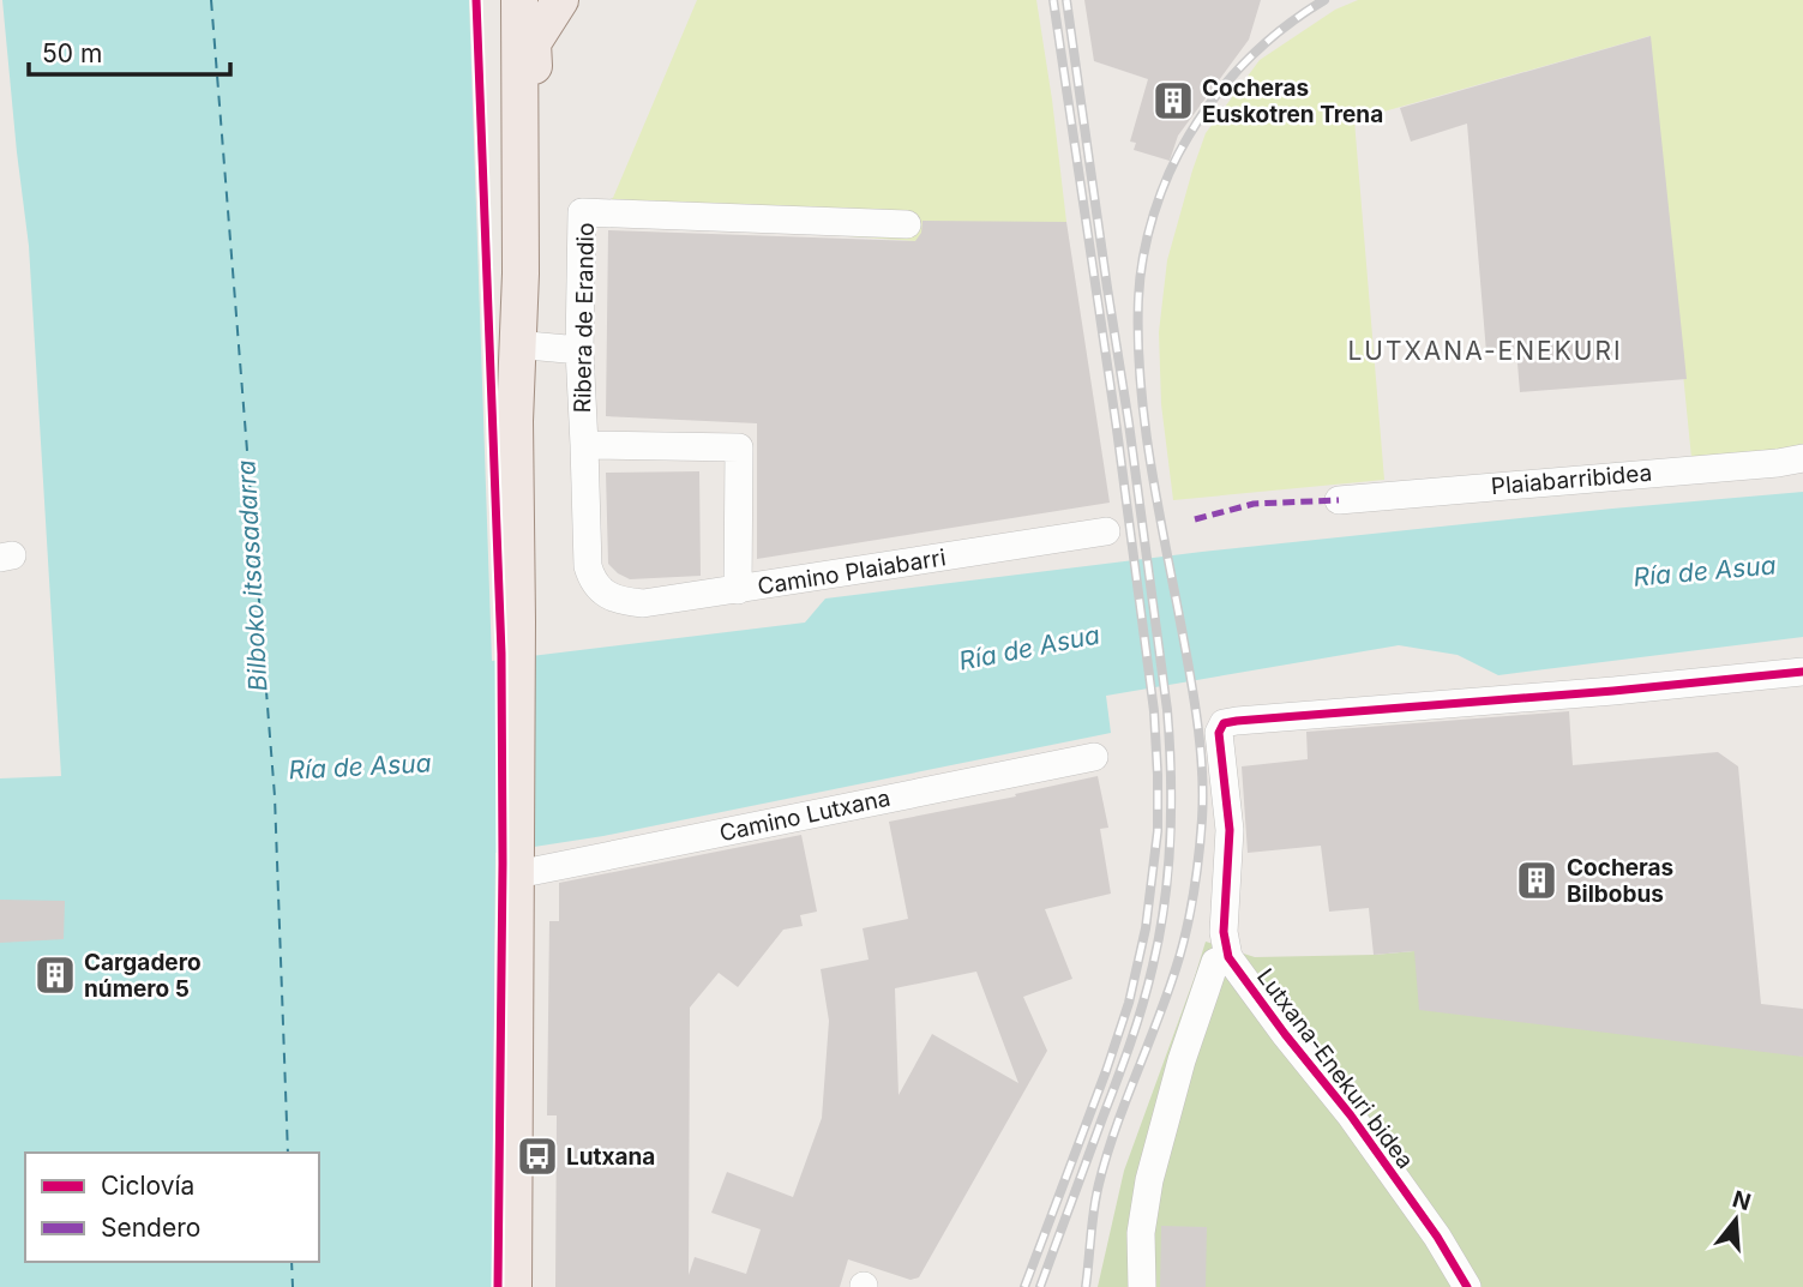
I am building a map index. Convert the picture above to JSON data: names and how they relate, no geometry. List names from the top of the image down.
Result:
{
  "streets": {
    "main road": ["Ribera de Erandio"],
    "street": [
      "Plaiabarribidea",
      "Camino Plaiabarri",
      "Camino Lutxana",
      "Lutxana-Enekuri bidea"
    ]
  },
  "crossings": [
    ["Ribera de Erandio", "Camino Plaiabarri"],
    ["Ribera de Erandio", "Camino Lutxana"]
  ],
  "districts": ["LUTXANA-ENEKURI"],
  "water": ["Ría de Asua", "Bilboko itsasadarra"],
  "places": {
    "building": ["Cocheras Euskotren Trena", "Cocheras Bilbobus", "Cargadero número 5"],
    "bus stop": ["Lutxana"]
  },
  "legend": ["Ciclovía", "Sendero"],
  "scale_bar": "50 m",
  "north": "top"
}
